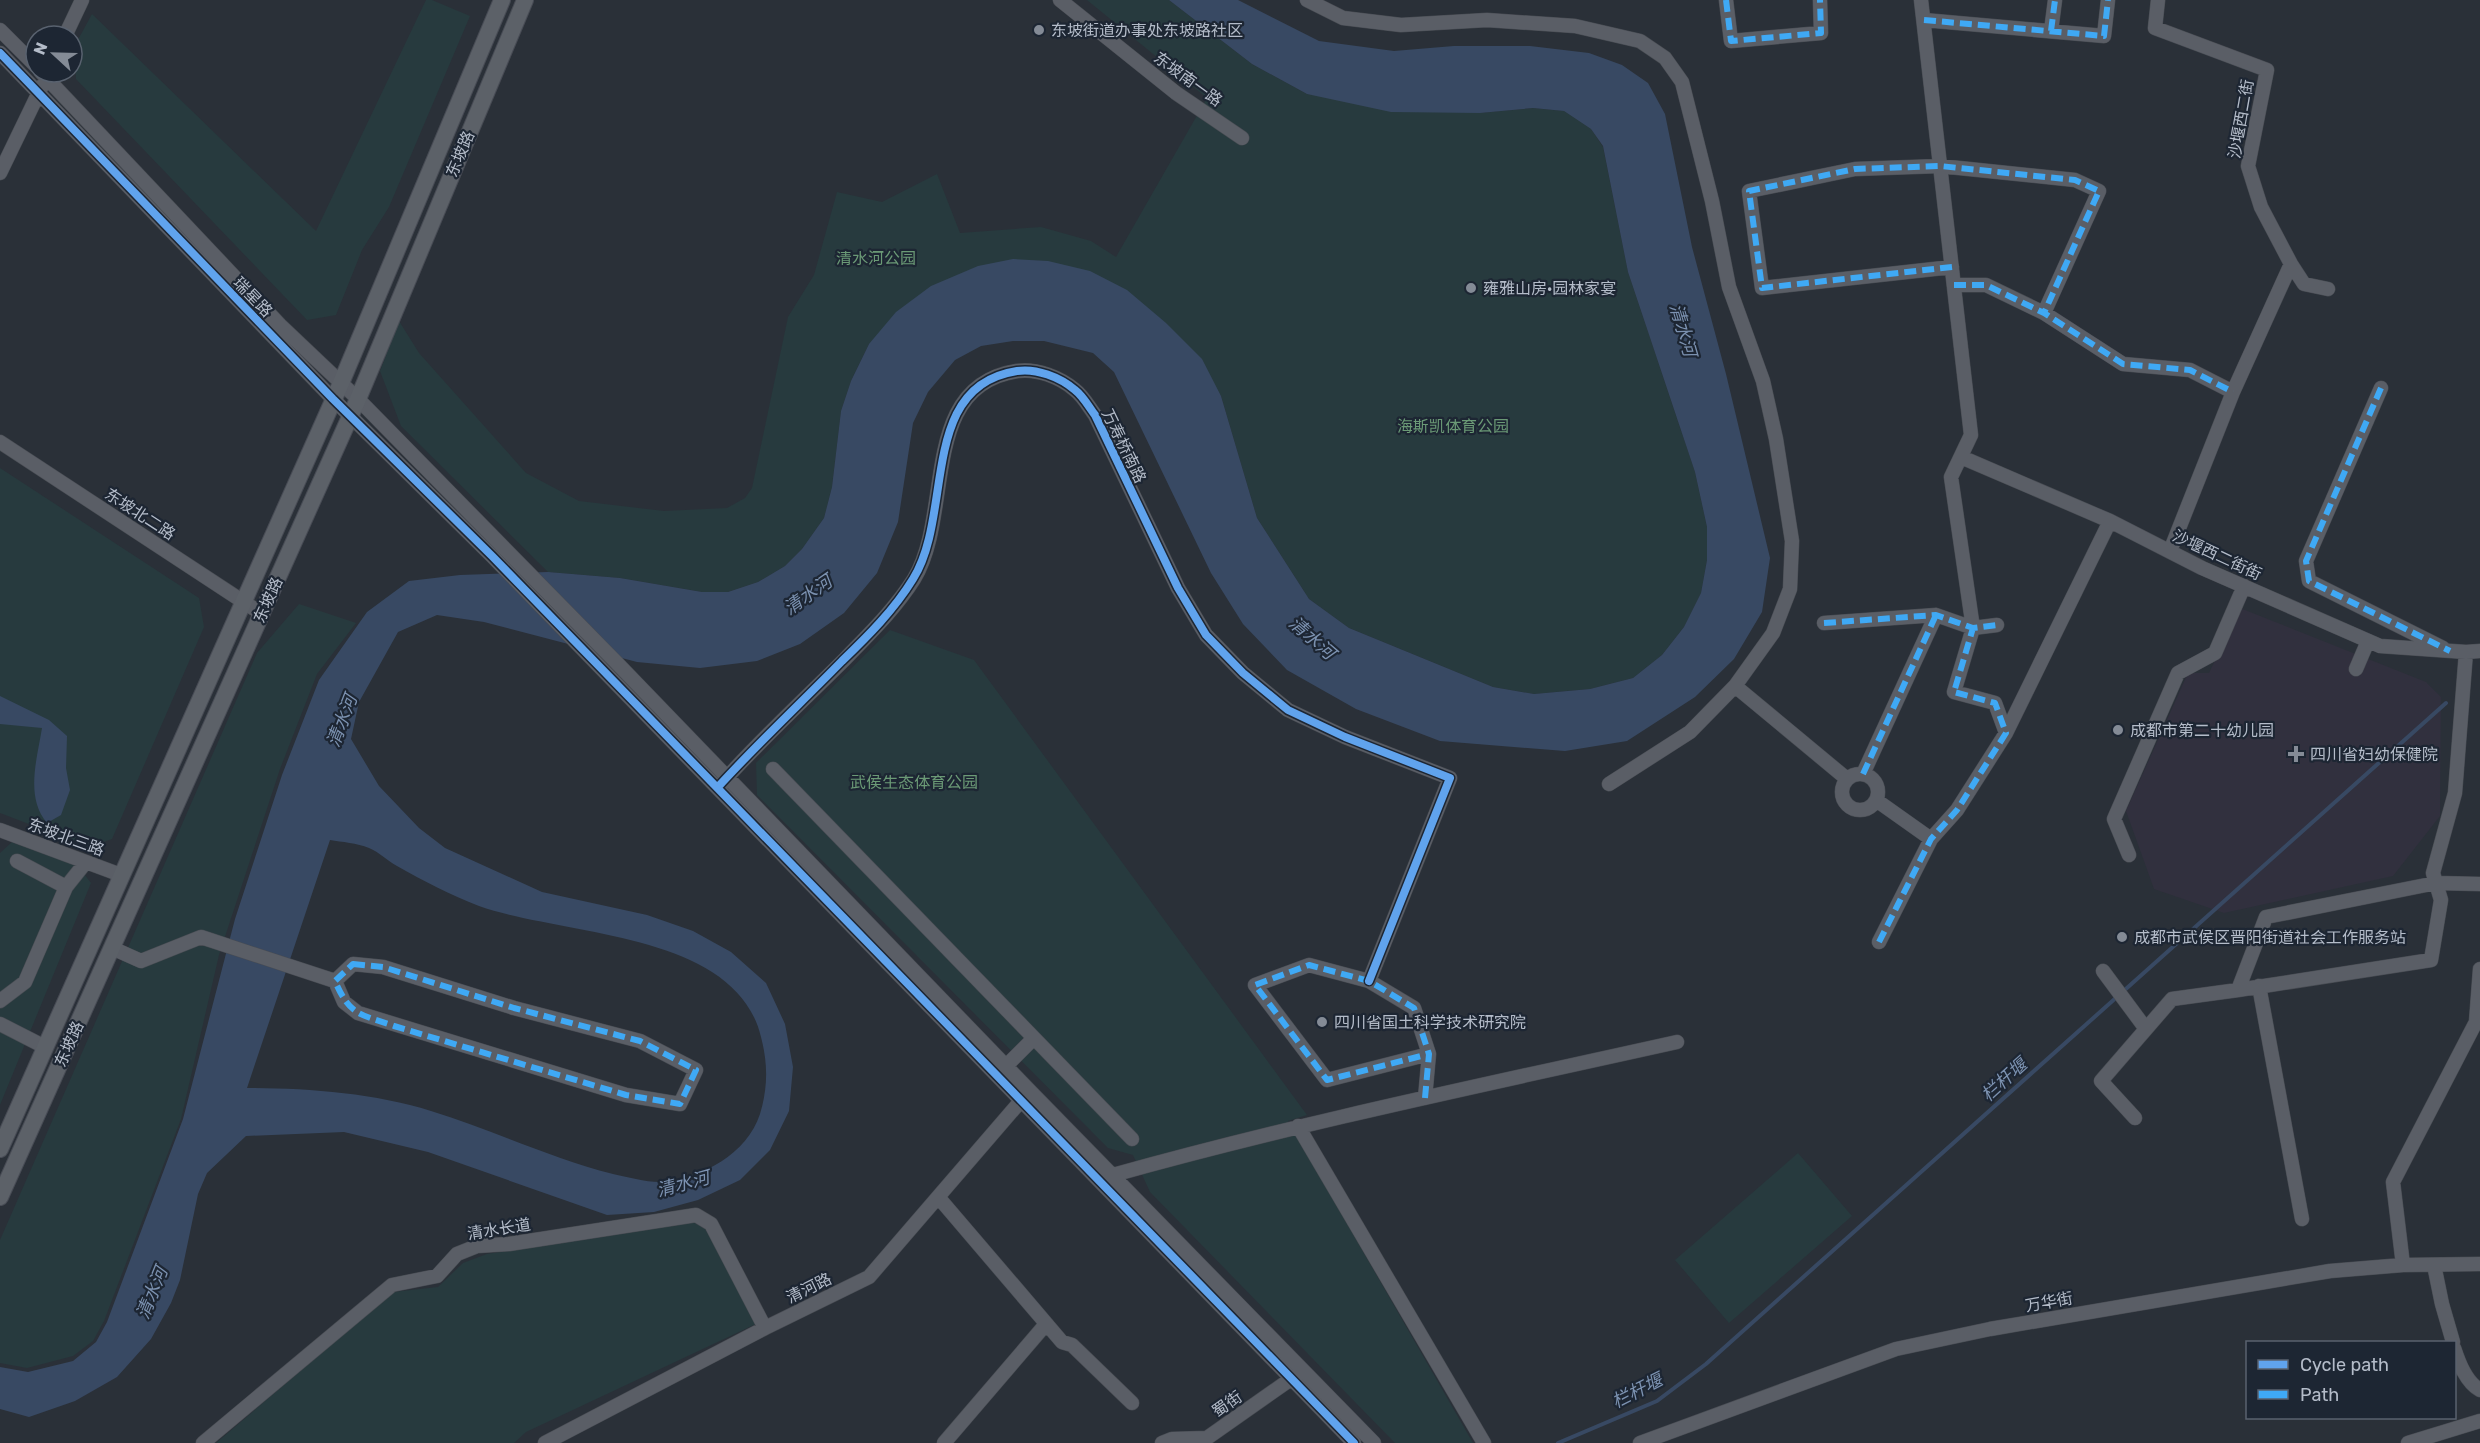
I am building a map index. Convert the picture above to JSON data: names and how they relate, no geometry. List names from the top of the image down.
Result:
{
  "streets": {
    "main road": ["东坡路"],
    "street": [
      "东坡南一路",
      "沙堰西二街",
      "瑞星路",
      "万寿桥南路",
      "东坡北二路",
      "沙堰西二街街",
      "东坡北三路",
      "清水长道",
      "清河路",
      "万华街",
      "蜀街"
    ]
  },
  "crossings": [
    ["东坡路", "瑞星路"],
    ["东坡路", "东坡北二路"],
    ["东坡路", "东坡北三路"],
    ["清水长道", "清河路"]
  ],
  "water": ["清水河", "栏杆堰"],
  "parks": ["清水河公园", "海斯凯体育公园", "武侯生态体育公园"],
  "places": {
    "other": [
      "东坡街道办事处东坡路社区",
      "雍雅山房·园林家宴",
      "成都市第二十幼儿园",
      "成都市武侯区晋阳街道社会工作服务站",
      "四川省国土科学技术研究院"
    ],
    "health": ["四川省妇幼保健院"]
  },
  "legend": ["Cycle path", "Path"],
  "north": "left"
}
